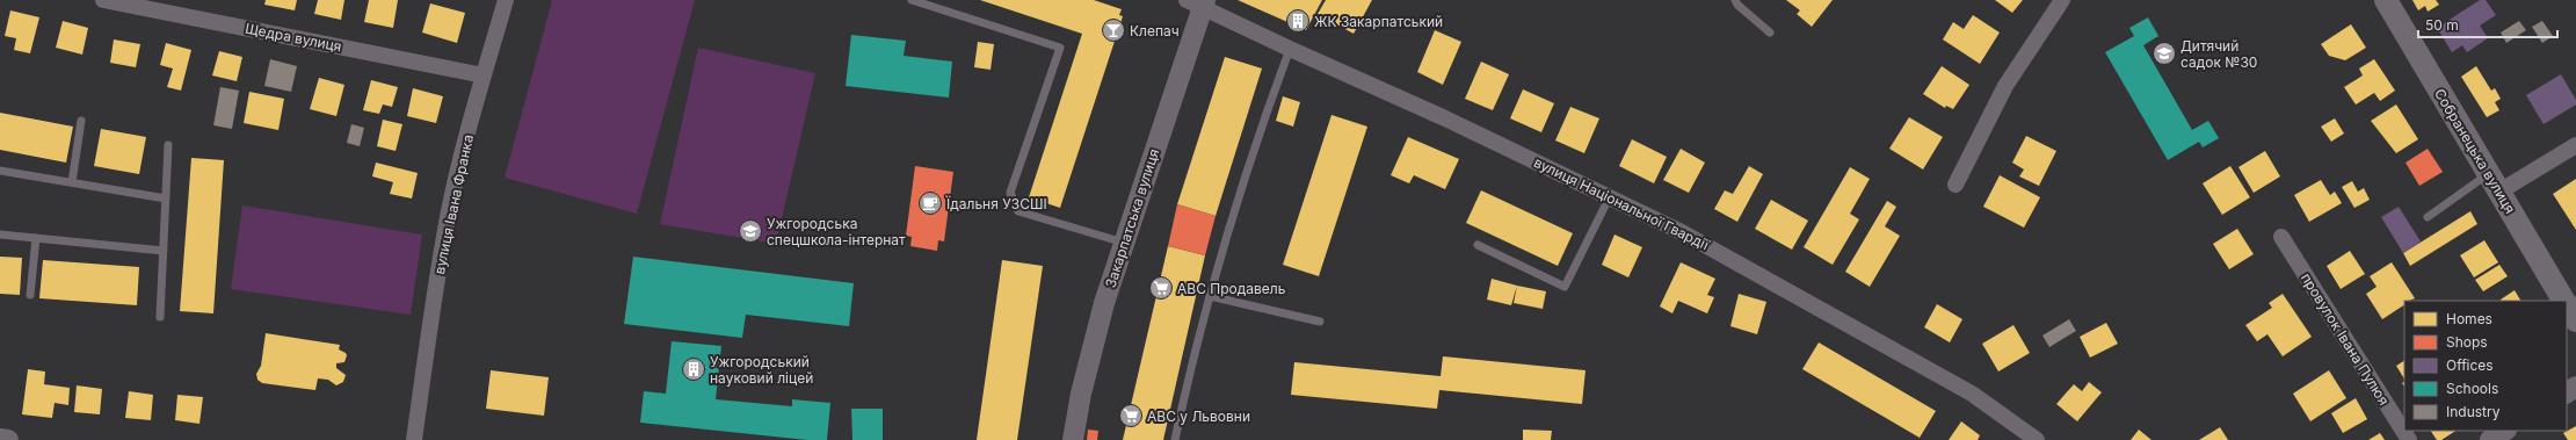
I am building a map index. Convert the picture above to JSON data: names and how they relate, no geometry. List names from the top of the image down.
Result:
{
  "streets": {
    "main road": ["Собранецька вулиця"],
    "street": [
      "Щедра вулиця",
      "вулиця Національної Гвардії",
      "вулиця Івана Франка",
      "Закарпатська вулиця",
      "провулок Івана Пулюя"
    ]
  },
  "crossings": [
    ["Щедра вулиця", "вулиця Івана Франка"],
    ["вулиця Національної Гвардії", "Закарпатська вулиця"]
  ],
  "places": {
    "building": ["ЖК Закарпатський", "Ужгородський науковий ліцей"],
    "bar": ["Клепач"],
    "school or university": ["Дитячий садок №30", "Ужгородська спецшкола-інтернат"],
    "cafe": ["Їдальня УЗСШІ"],
    "supermarket": ["ABC Продавель", "ABC у Львовни"]
  },
  "legend": [
    "Homes",
    "Shops",
    "Offices",
    "Schools",
    "Industry"
  ],
  "scale_bar": "50 m"
}
